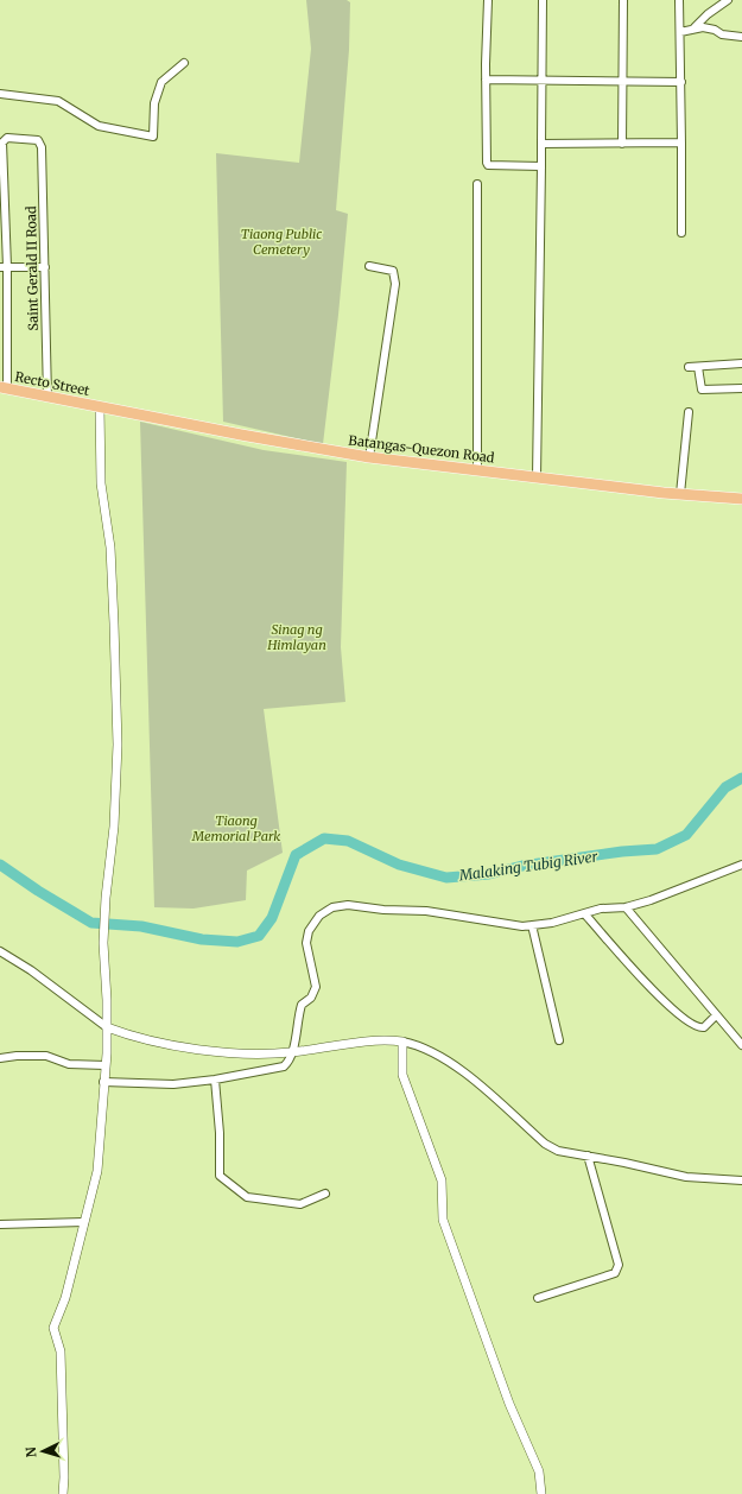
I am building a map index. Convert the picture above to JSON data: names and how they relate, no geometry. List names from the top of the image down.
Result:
{
  "streets": {
    "main road": ["Recto Street", "Batangas-Quezon Road"],
    "street": ["Saint Gerald II Road"]
  },
  "crossings": [
    ["Saint Gerald II Road", "Recto Street"],
    ["Recto Street", "Batangas-Quezon Road"]
  ],
  "water": ["Malaking Tubig River"],
  "parks": ["Tiaong Public Cemetery", "Sinag ng Himlayan", "Tiaong Memorial Park"],
  "north": "left"
}
